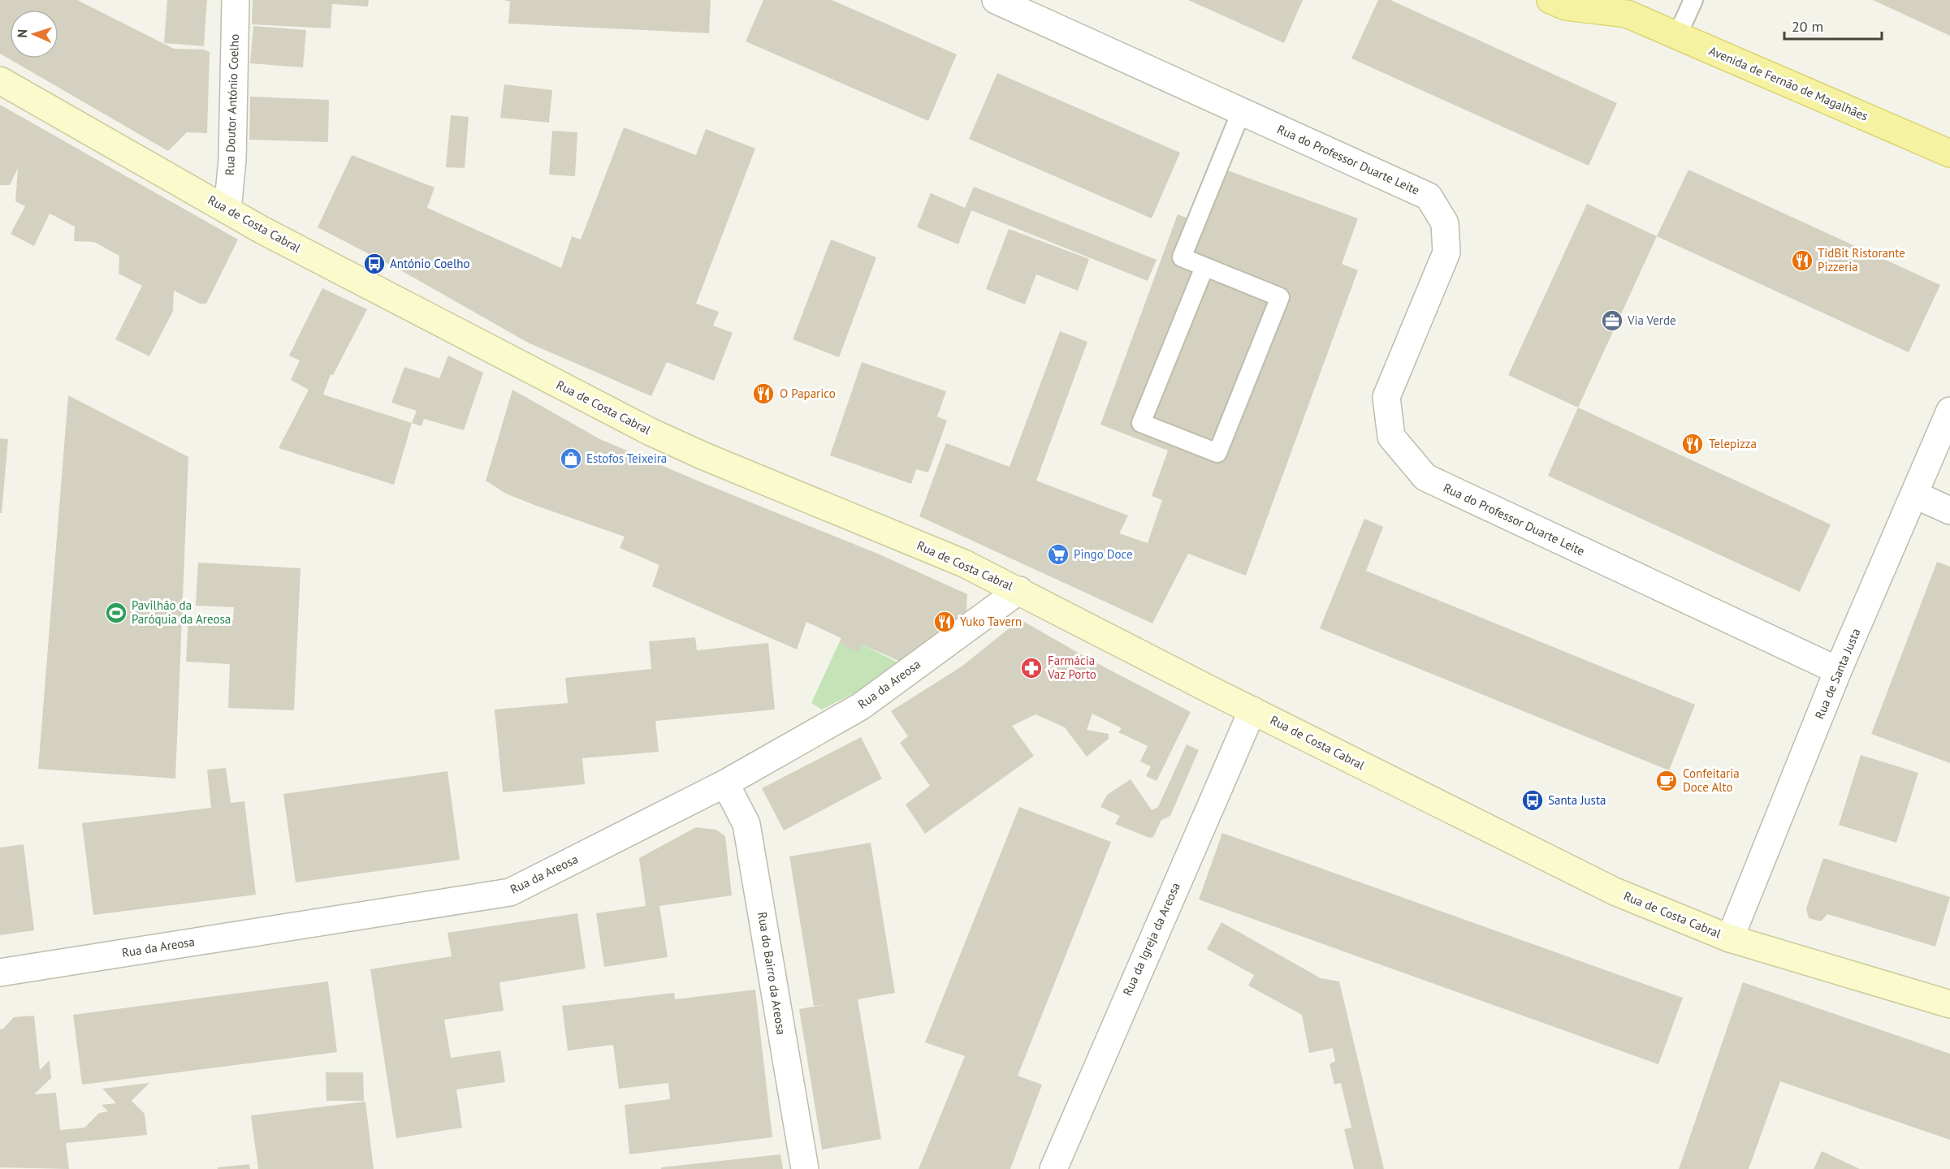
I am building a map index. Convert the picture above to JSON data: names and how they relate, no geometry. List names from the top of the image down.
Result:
{
  "streets": {
    "main road": ["Avenida de Fernão de Magalhães", "Rua de Costa Cabral"],
    "street": [
      "Rua Doutor António Coelho",
      "Rua do Professor Duarte Leite",
      "Rua de Santa Justa",
      "Rua da Areosa",
      "Rua da Igreja da Areosa",
      "Rua do Bairro da Areosa"
    ]
  },
  "crossings": [
    ["Rua Doutor António Coelho", "Rua de Costa Cabral"],
    ["Rua do Professor Duarte Leite", "Rua de Santa Justa"],
    ["Rua de Costa Cabral", "Rua de Santa Justa"],
    ["Rua de Costa Cabral", "Rua da Areosa"],
    ["Rua de Costa Cabral", "Rua da Igreja da Areosa"],
    ["Rua da Areosa", "Rua do Bairro da Areosa"]
  ],
  "places": {
    "restaurant": [
      "TidBit Ristorante Pizzeria",
      "O Paparico",
      "Telepizza",
      "Yuko Tavern"
    ],
    "bus stop": ["António Coelho", "Santa Justa"],
    "office": ["Via Verde"],
    "shop": ["Estofos Teixeira"],
    "supermarket": ["Pingo Doce"],
    "sports": ["Pavilhão da Paróquia da Areosa"],
    "pharmacy": ["Farmácia Vaz Porto"],
    "cafe": ["Confeitaria Doce Alto"]
  },
  "scale_bar": "20 m",
  "north": "left"
}
